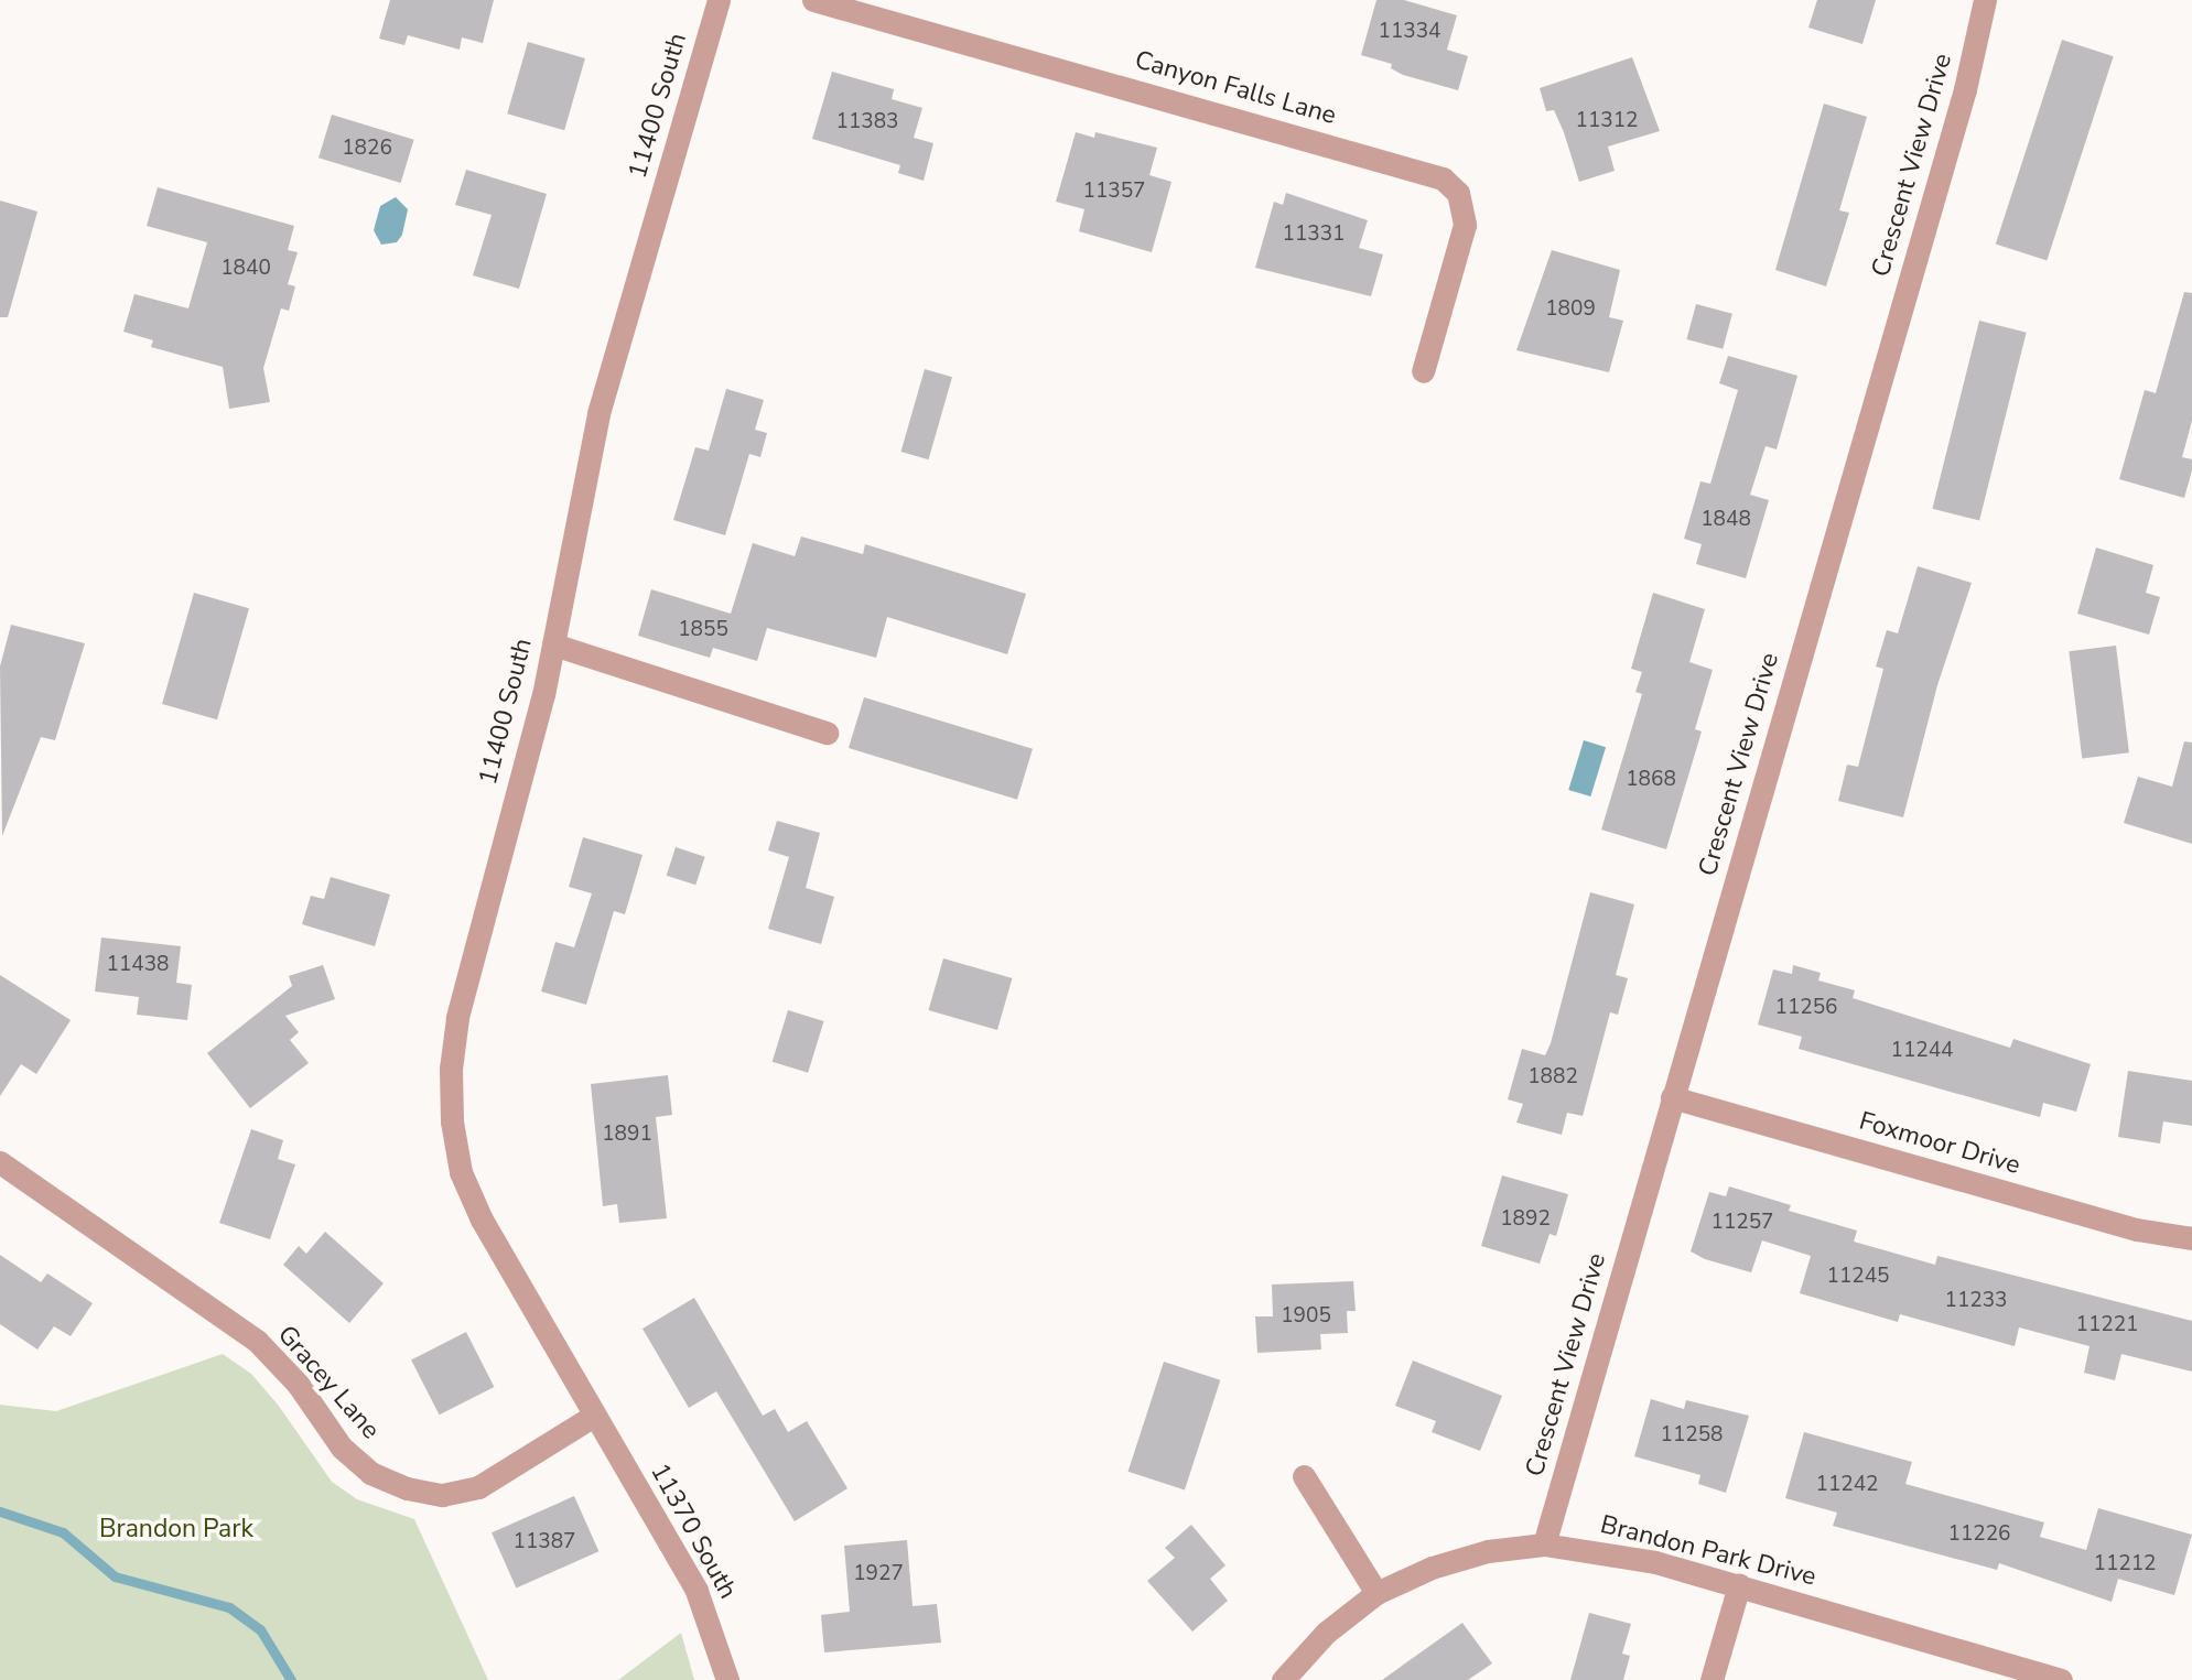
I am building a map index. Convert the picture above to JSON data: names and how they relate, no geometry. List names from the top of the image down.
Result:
{
  "streets": {
    "street": [
      "Canyon Falls Lane",
      "11400 South",
      "Crescent View Drive",
      "Foxmoor Drive",
      "Gracey Lane",
      "11370 South",
      "Brandon Park Drive"
    ]
  },
  "crossings": [
    ["11400 South", "Gracey Lane"],
    ["11400 South", "11370 South"],
    ["Crescent View Drive", "Foxmoor Drive"],
    ["Crescent View Drive", "Brandon Park Drive"],
    ["Gracey Lane", "11370 South"]
  ],
  "parks": ["Brandon Park"],
  "house_numbers": [
    "11334",
    "11312",
    "11383",
    "1826",
    "11357",
    "11331",
    "1840",
    "1809",
    "1848",
    "1855",
    "1868",
    "11438",
    "11256",
    "11244",
    "1882",
    "1891",
    "1892",
    "11257",
    "11245",
    "11233",
    "1905",
    "11221",
    "11258",
    "11242",
    "11226",
    "11387",
    "11212",
    "1927"
  ]
}
